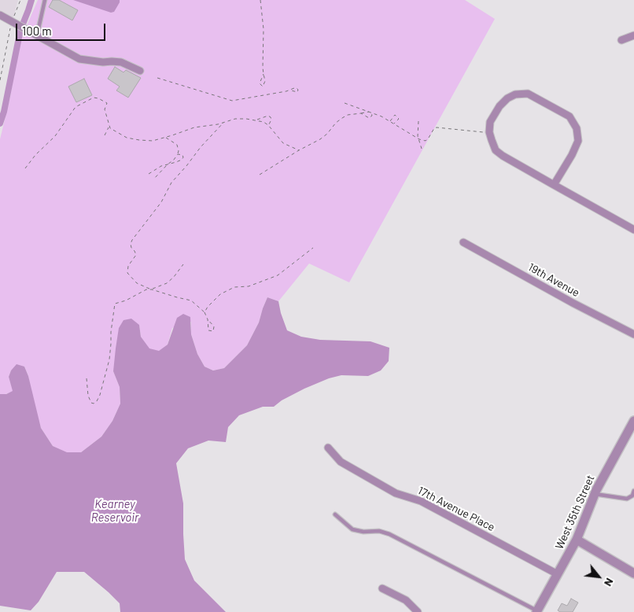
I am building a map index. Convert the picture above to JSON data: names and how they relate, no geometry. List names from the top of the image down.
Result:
{
  "streets": {
    "street": ["19th Avenue", "17th Avenue Place", "West 35th Street"]
  },
  "crossings": [
    ["17th Avenue Place", "West 35th Street"]
  ],
  "water": ["Kearney Reservoir"],
  "scale_bar": "100 m",
  "north": "bottom right"
}
